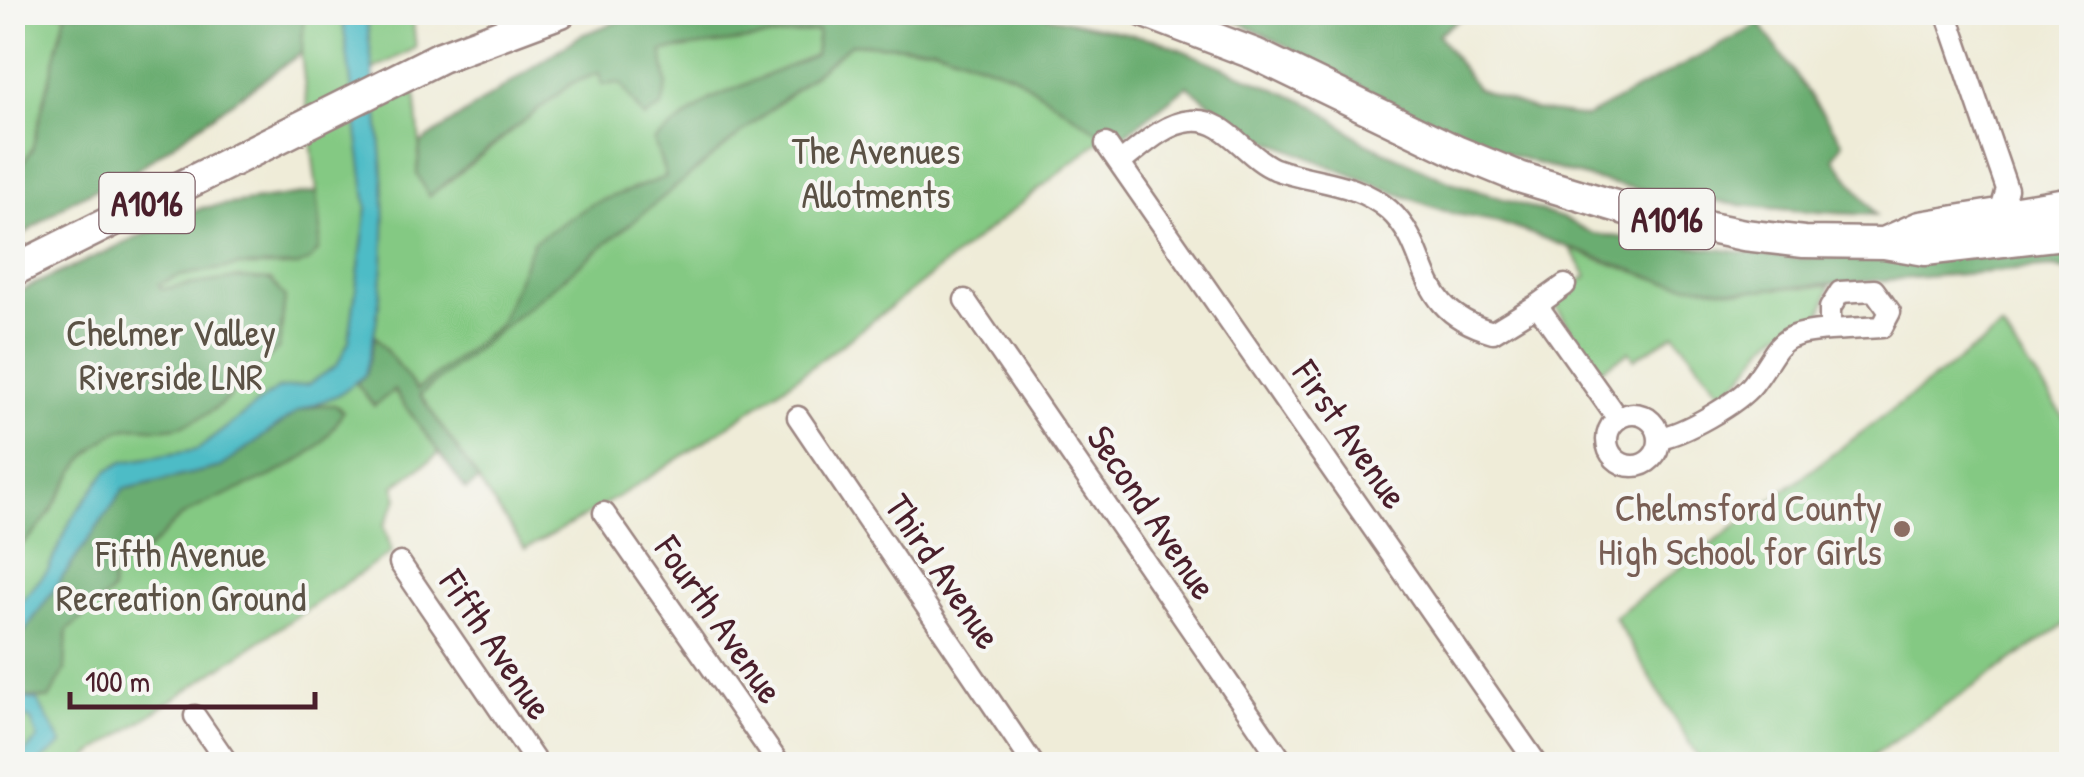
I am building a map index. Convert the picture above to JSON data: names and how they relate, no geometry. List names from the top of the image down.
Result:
{
  "streets": {
    "main road": ["A1016"],
    "street": [
      "First Avenue",
      "Second Avenue",
      "Third Avenue",
      "Fourth Avenue",
      "Fifth Avenue"
    ]
  },
  "parks": ["The Avenues Allotments", "Chelmer Valley Riverside LNR", "Fifth Avenue Recreation Ground"],
  "places": ["Chelmsford County High School for Girls"],
  "scale_bar": "100 m"
}
